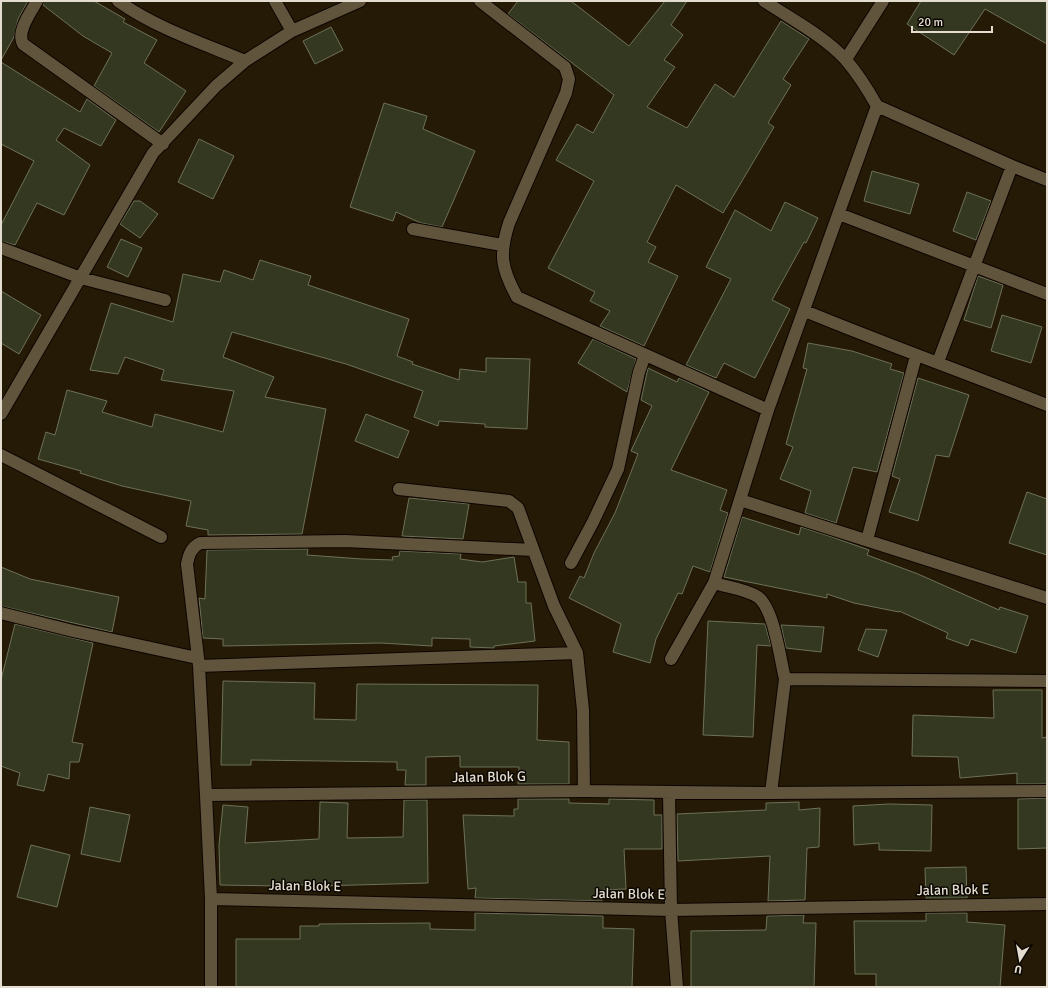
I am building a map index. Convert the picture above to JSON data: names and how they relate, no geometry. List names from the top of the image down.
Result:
{
  "streets": {
    "street": ["Jalan Blok G", "Jalan Blok E"]
  },
  "scale_bar": "20 m",
  "north": "bottom"
}
